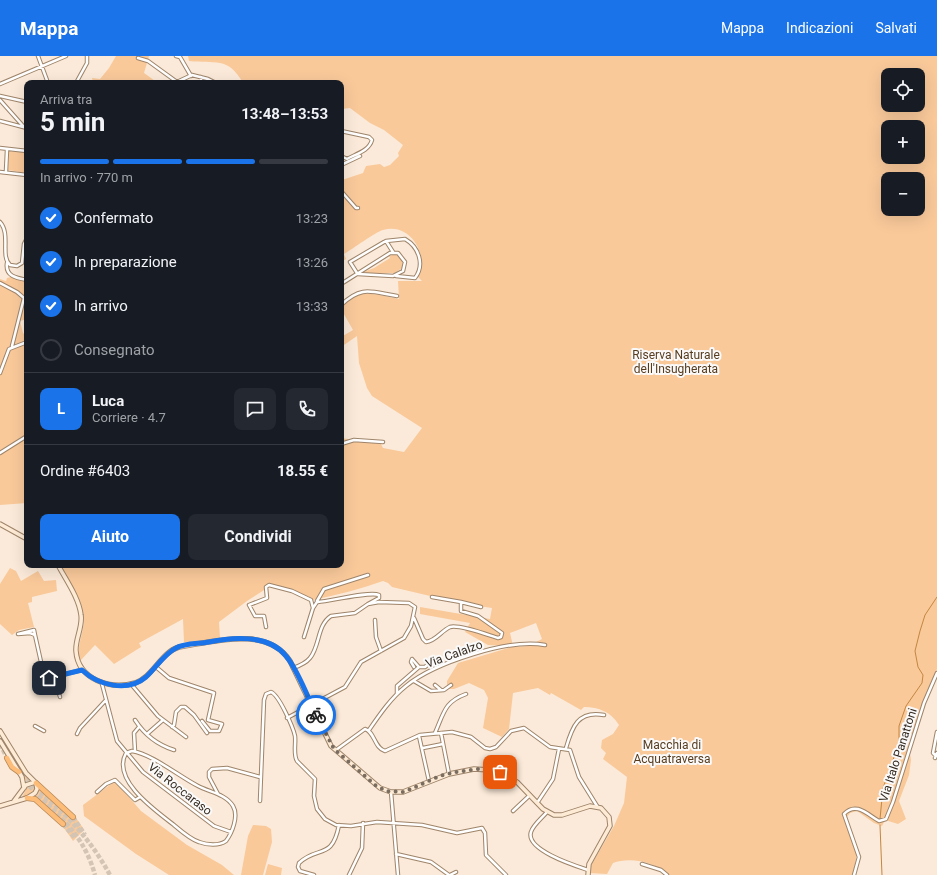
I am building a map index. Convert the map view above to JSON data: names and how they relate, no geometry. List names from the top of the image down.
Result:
{
  "streets": {
    "street": ["Via Calalzo", "Via Italo Panattoni", "Via Roccaraso"]
  },
  "parks": ["Riserva Naturale dell'Insugherata", "Macchia di Acquatraversa"],
  "page": {
    "header": "Mappa",
    "nav": ["Mappa", "Indicazioni", "Salvati"],
    "map_buttons": ["+", "−"],
    "heading": ["5 min", "Arriva tra", "13:48–13:53"],
    "panel": [
      "Luca",
      "Corriere · 4.7",
      "Ordine #6403",
      "18.55 €"
    ],
    "bar": "In arrivo · 770 m",
    "list": [
      ["Confermato", "13:23"],
      ["In preparazione", "13:26"],
      ["In arrivo", "13:33"],
      "Consegnato"
    ],
    "round": "L",
    "buttons": ["Aiuto", "Condividi"]
  }
}
